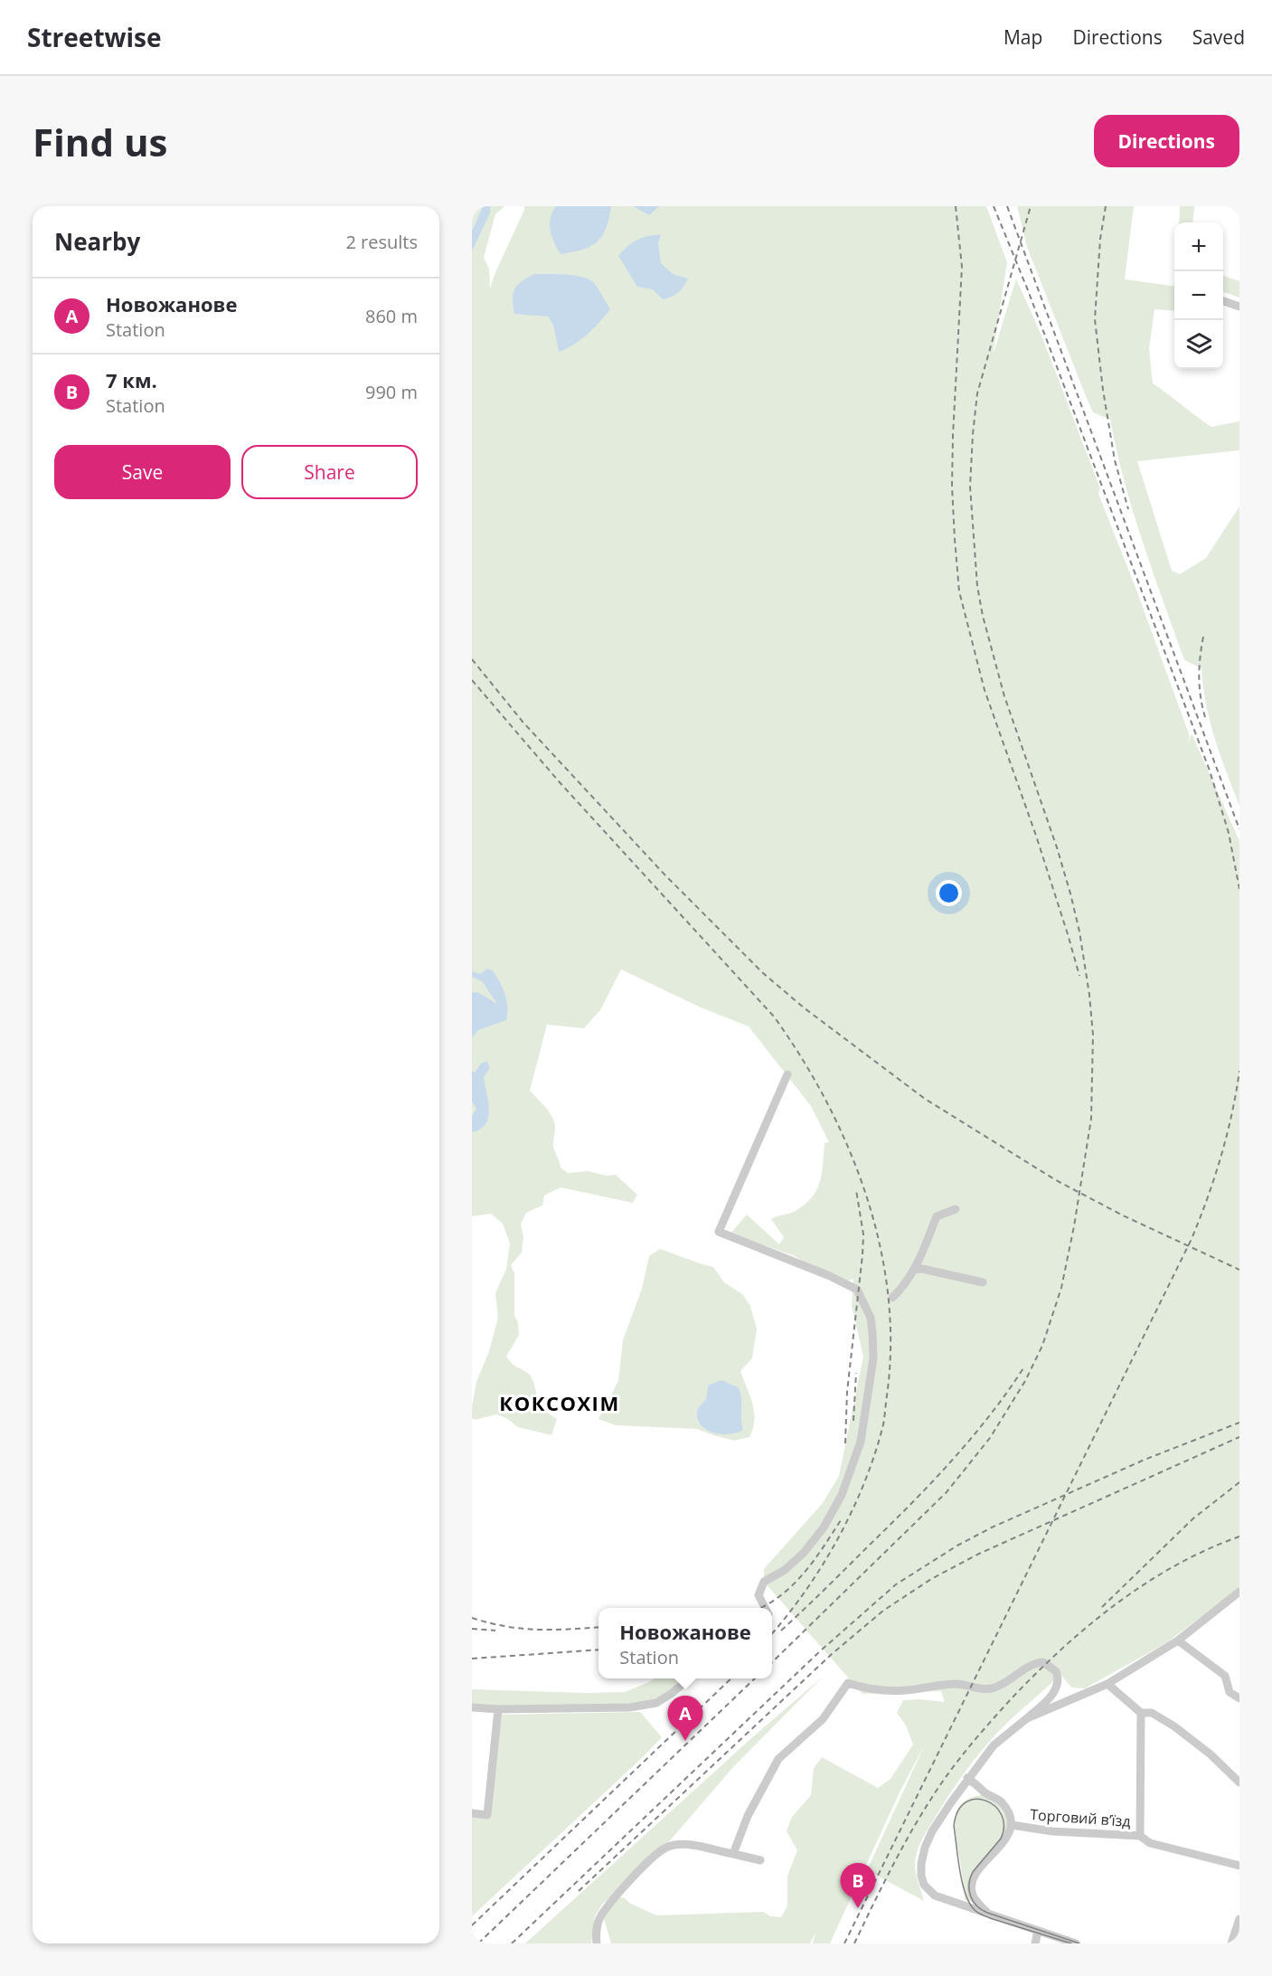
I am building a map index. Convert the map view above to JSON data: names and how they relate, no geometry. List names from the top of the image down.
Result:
{
  "streets": {
    "street": ["Торговий в’їзд"]
  },
  "districts": ["КОКСОХІМ"],
  "page": {
    "header": "Streetwise",
    "nav": ["Map", "Directions", "Saved"],
    "buttons": [
      "Directions",
      ["Save", "Share"]
    ],
    "title": "Find us",
    "heading": ["Nearby", "2 results"],
    "map_buttons": ["+", "−"],
    "list": [
      {
        "mark": "A",
        "name": "Новожанове",
        "note": "Station",
        "value": "860 m"
      },
      {
        "mark": "B",
        "name": "7 км.",
        "note": "Station",
        "value": "990 m"
      }
    ],
    "popup": ["Новожанове", "Station"],
    "pins": ["A", "B"]
  }
}
